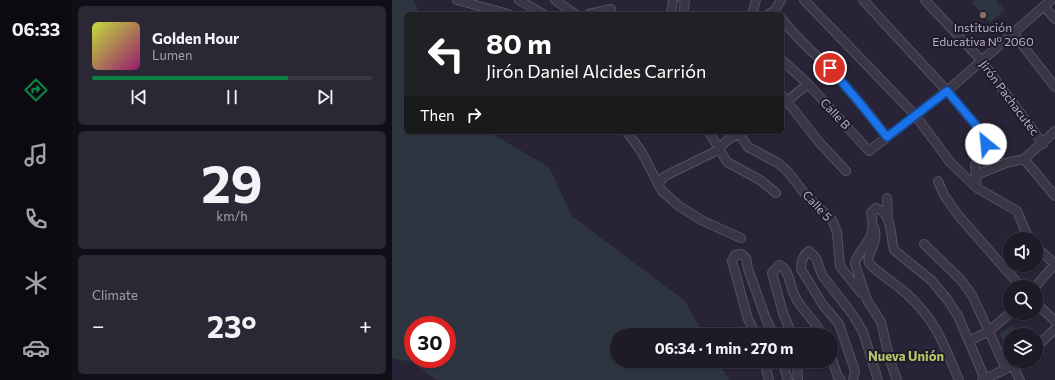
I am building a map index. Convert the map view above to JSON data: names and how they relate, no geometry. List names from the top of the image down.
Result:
{
  "streets": {
    "street": ["Jirón Pachacutec", "Calle B", "Calle 5"]
  },
  "districts": ["Nueva Unión"],
  "places": ["Institución Educativa Nº 2060"],
  "page": {
    "tabs": "06:33",
    "turn": ["80 m", "Jirón Daniel Alcides Carrión"],
    "song": ["Golden Hour", "Lumen"],
    "then": "Then",
    "tile": [
      ["29", "km/h"],
      "Climate"
    ],
    "heat": ["−", "23°", "+"],
    "limit": "30",
    "trip": "06:34 · 1 min · 270 m"
  }
}
